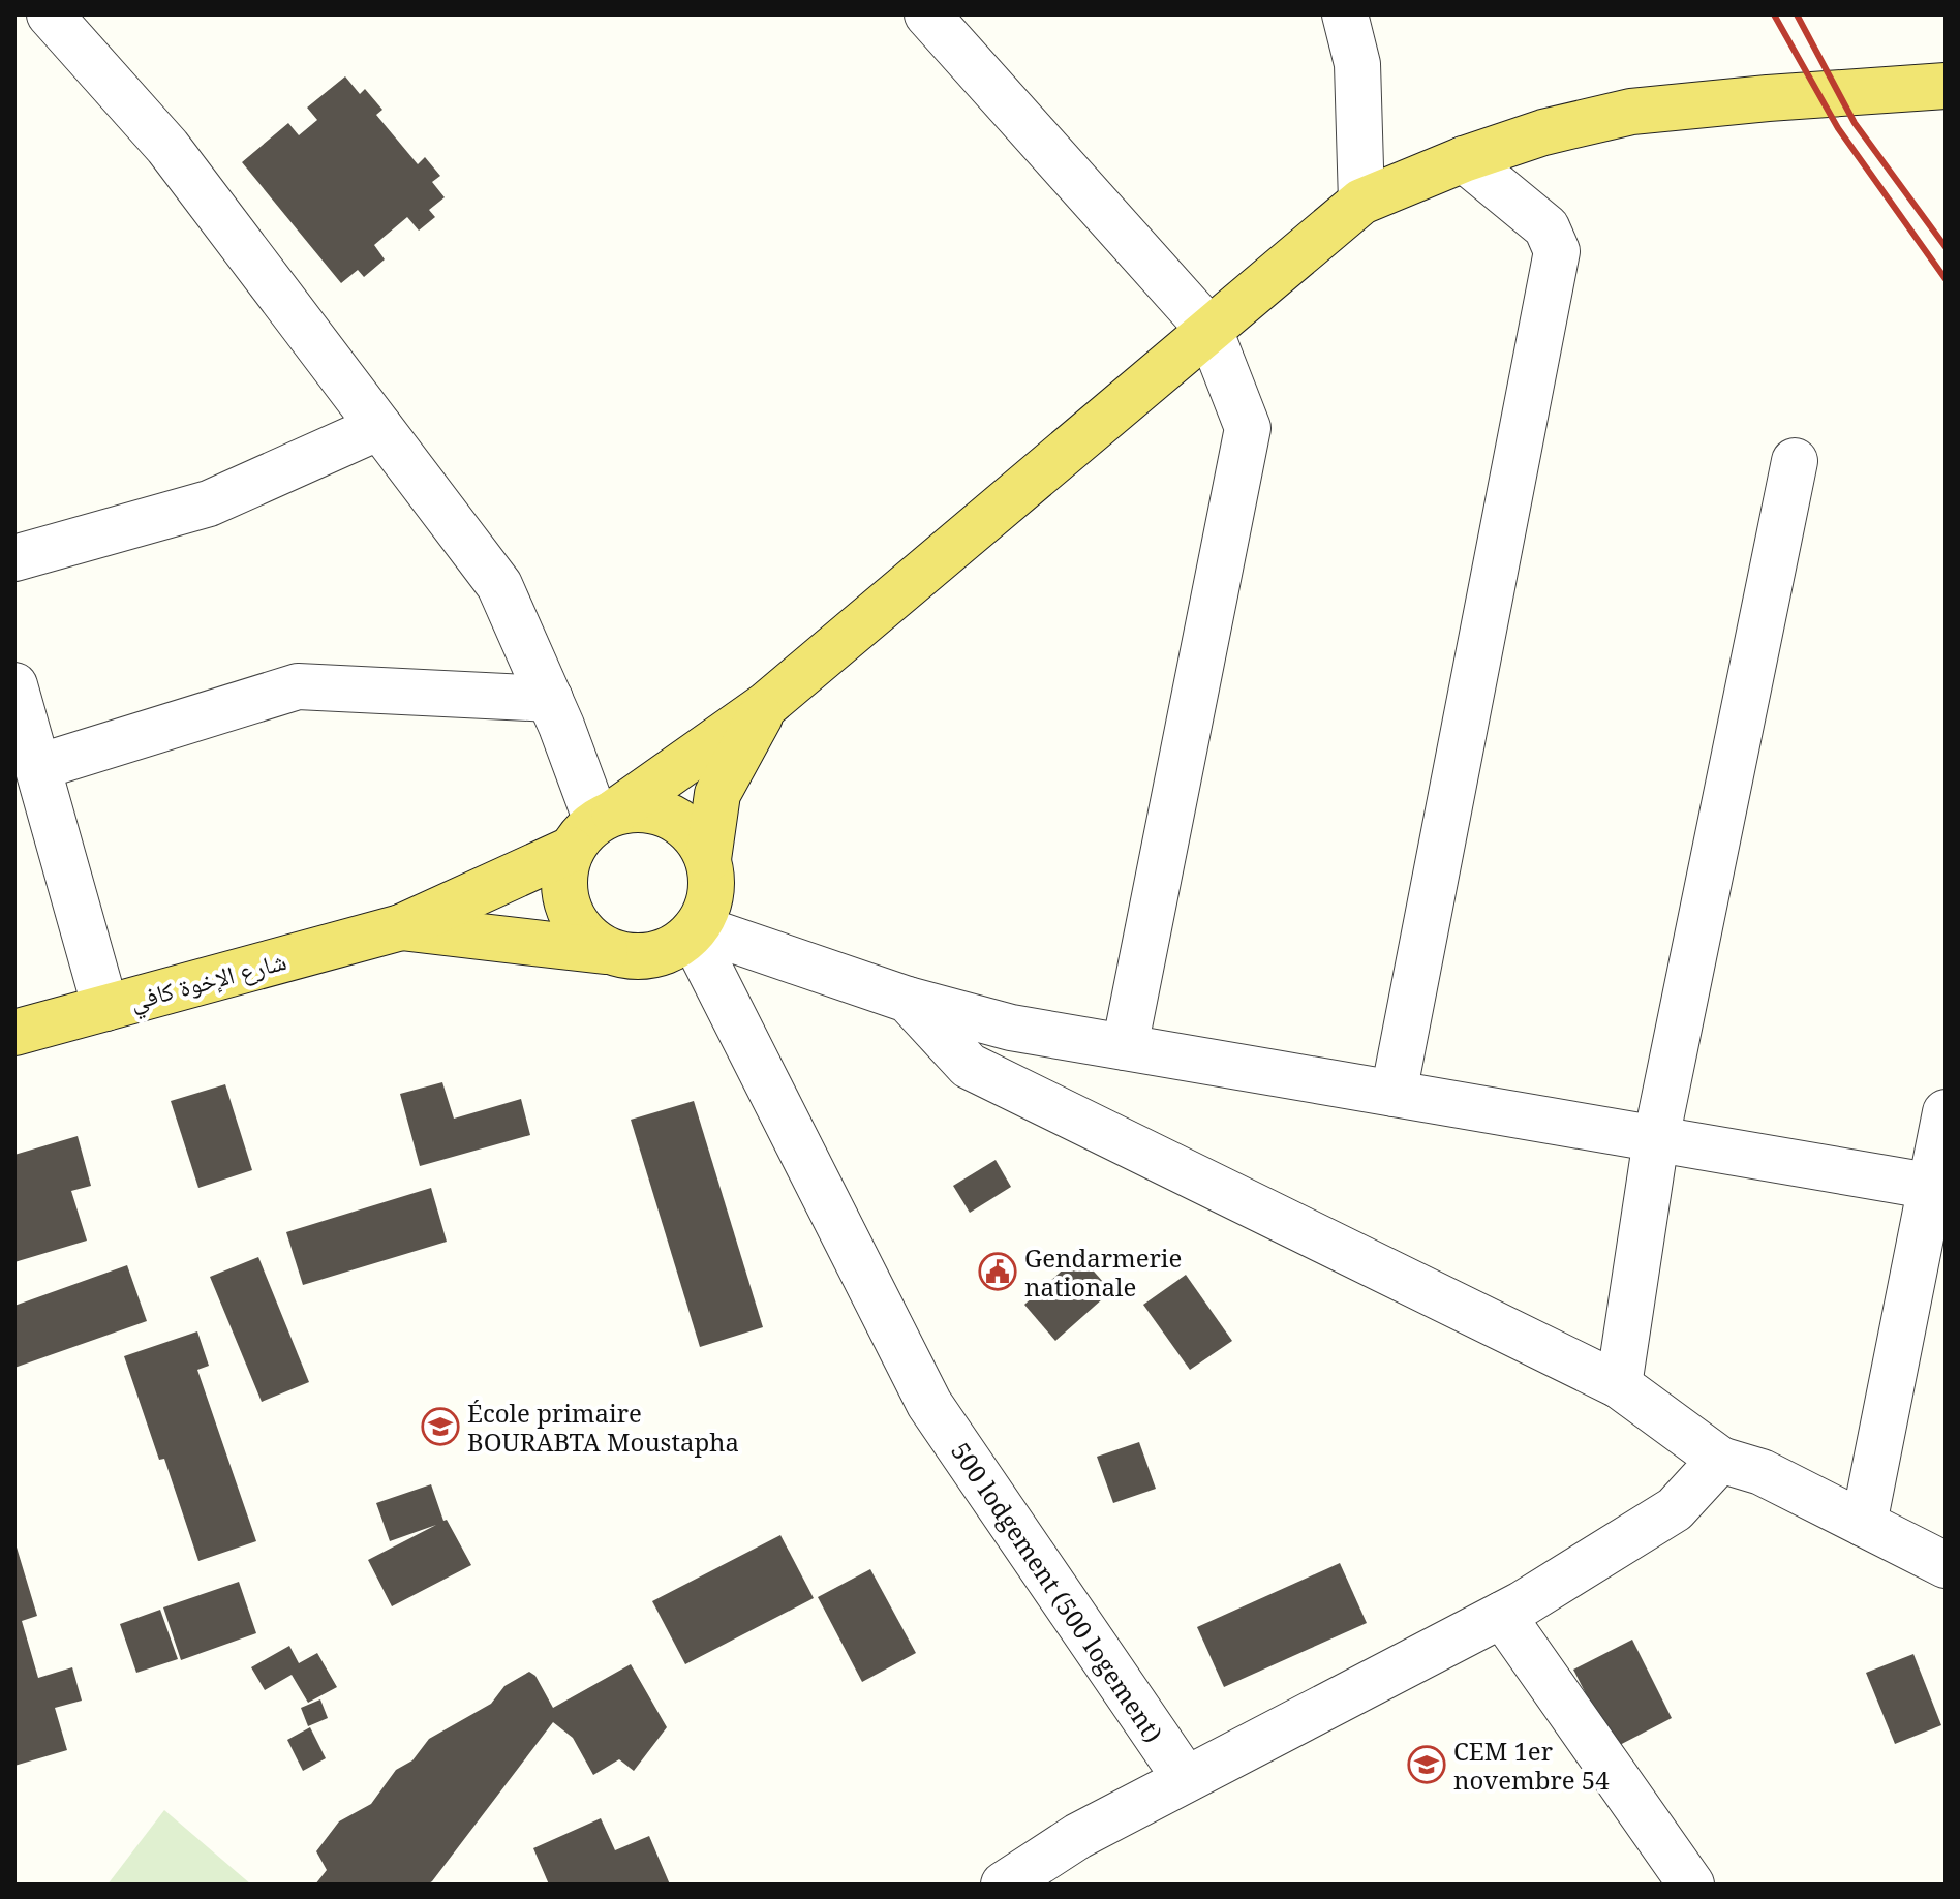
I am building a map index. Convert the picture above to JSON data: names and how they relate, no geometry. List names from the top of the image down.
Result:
{
  "streets": {
    "main road": ["شارع الإخوة كافي"],
    "street": ["500 lodgement (500 logement)"]
  },
  "places": {
    "public building": ["Gendarmerie nationale"],
    "school or university": ["École primaire BOURABTA Moustapha", "CEM 1er novembre 54"]
  }
}
